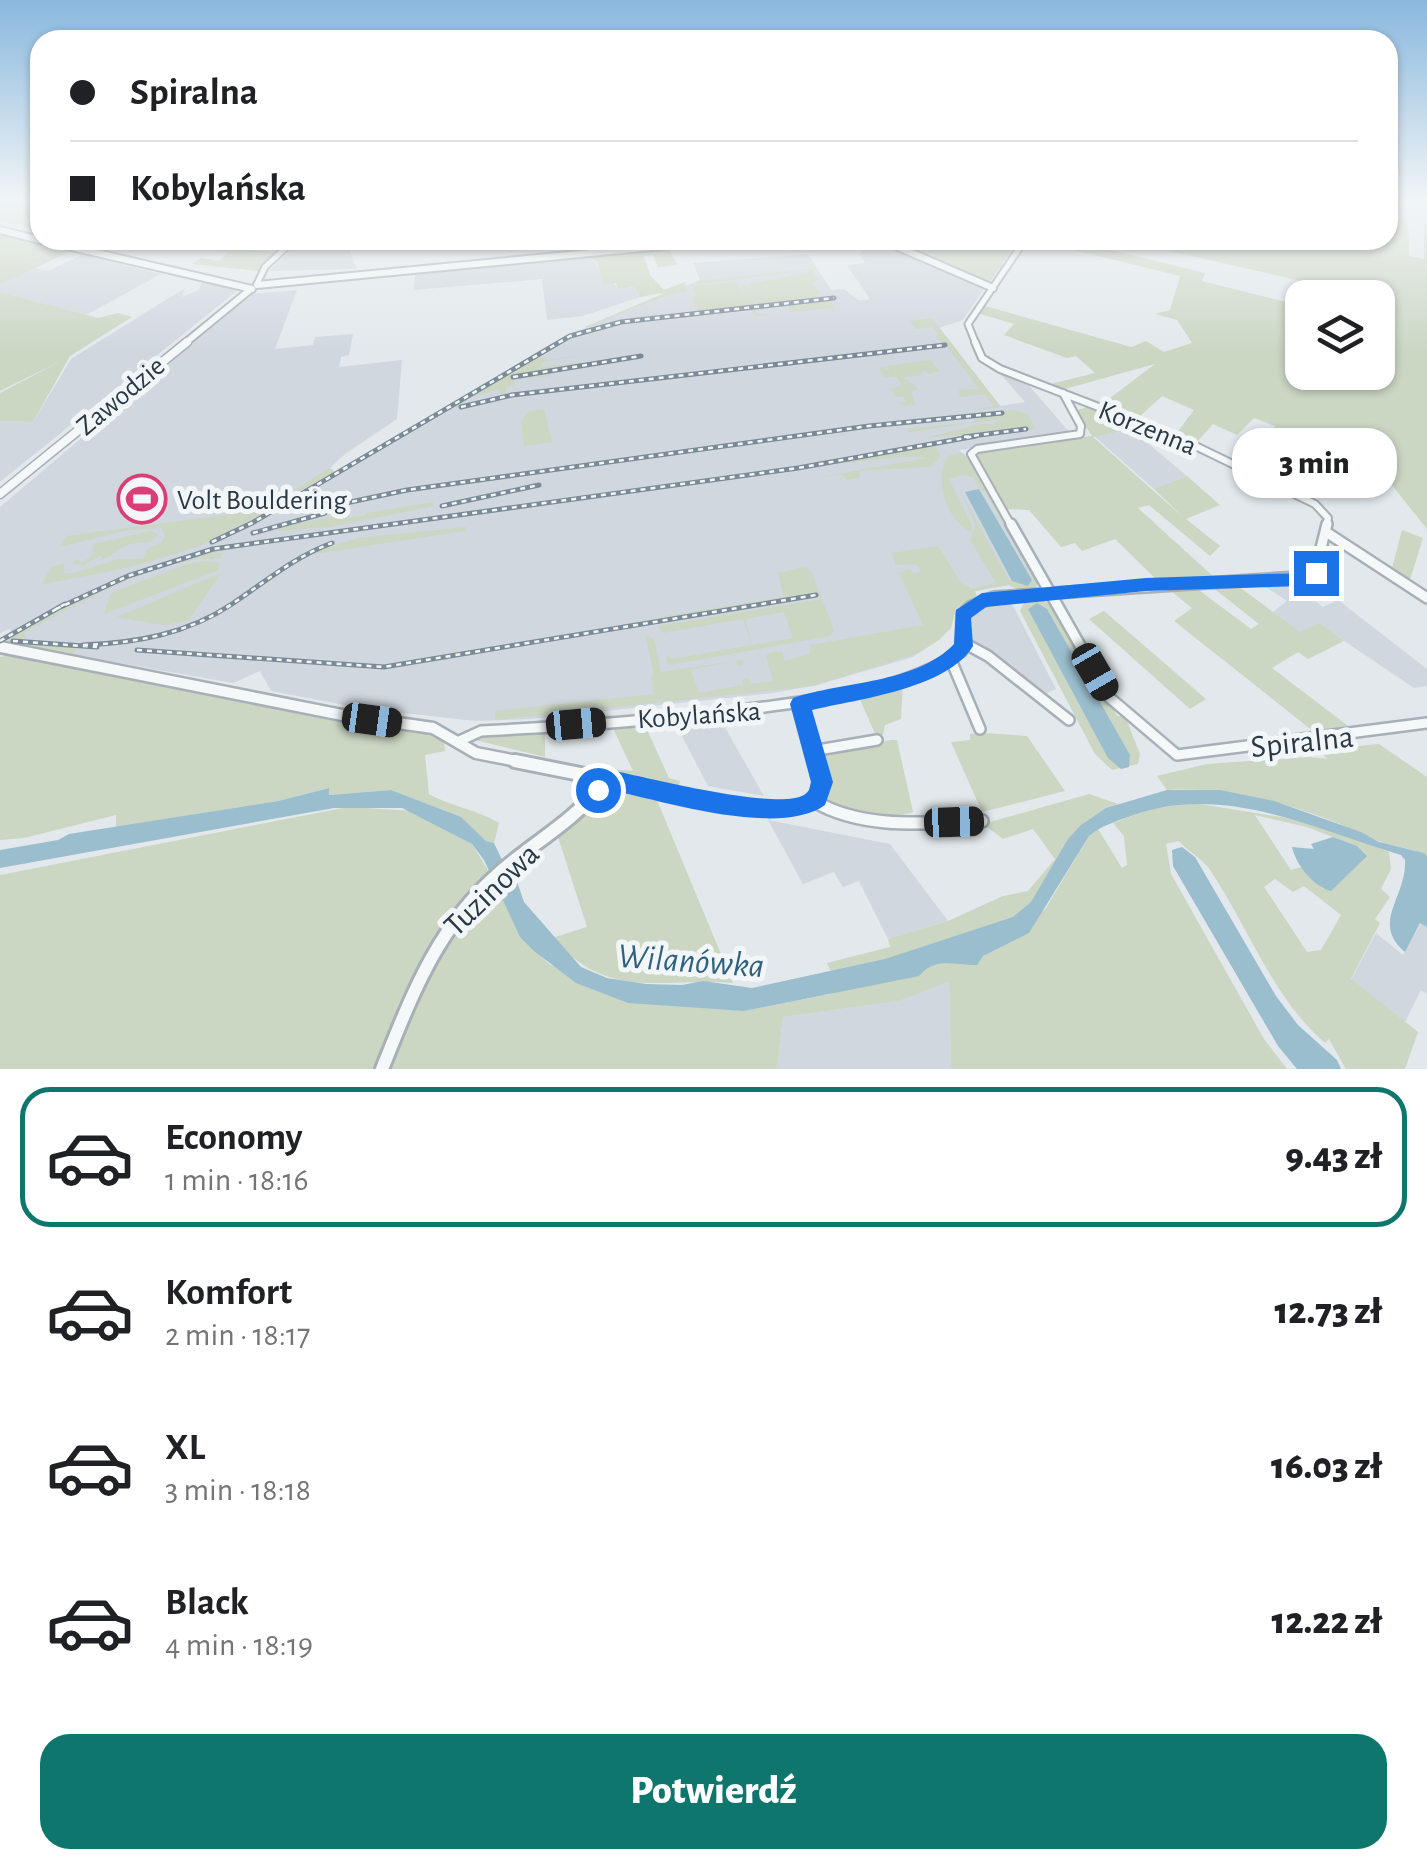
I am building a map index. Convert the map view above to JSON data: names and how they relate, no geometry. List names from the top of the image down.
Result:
{
  "streets": {
    "street": [
      "Zawodzie",
      "Korzenna",
      "Kobylańska",
      "Spiralna",
      "Tuzinowa"
    ]
  },
  "water": ["Wilanówka"],
  "places": {
    "sports": ["Volt Bouldering"]
  },
  "page": {
    "banner": ["Spiralna", "Kobylańska"],
    "bubble": "3 min",
    "list": [
      {
        "name": "Economy",
        "note": "1 min · 18:16",
        "value": "9.43 zł"
      },
      {
        "name": "Komfort",
        "note": "2 min · 18:17",
        "value": "12.73 zł"
      },
      {
        "name": "XL",
        "note": "3 min · 18:18",
        "value": "16.03 zł"
      },
      {
        "name": "Black",
        "note": "4 min · 18:19",
        "value": "12.22 zł"
      }
    ],
    "buttons": "Potwierdź"
  }
}
